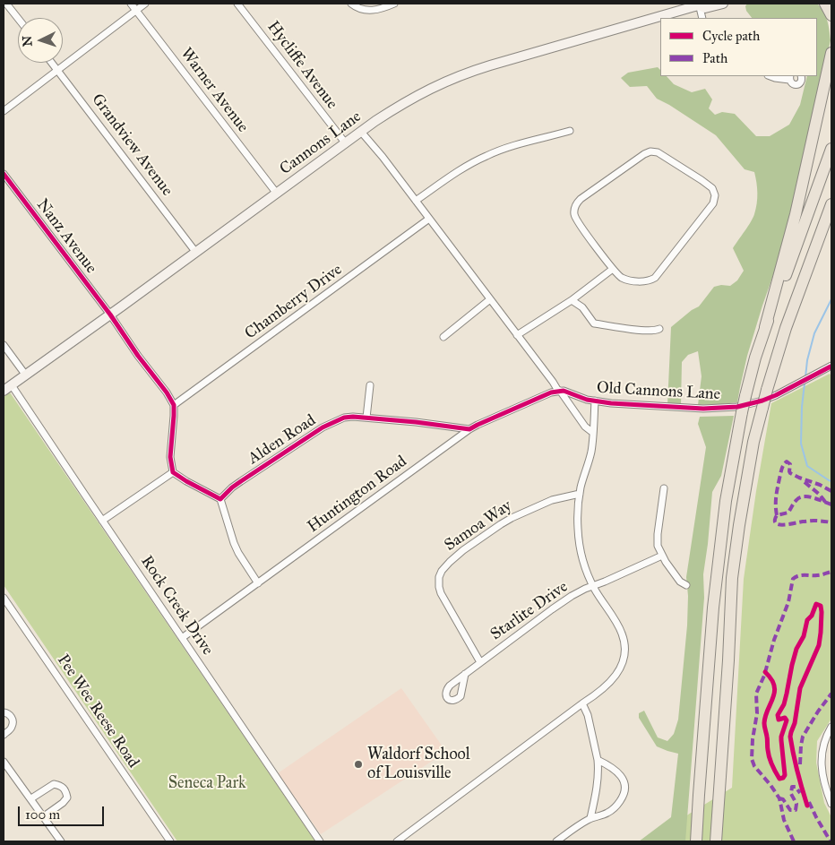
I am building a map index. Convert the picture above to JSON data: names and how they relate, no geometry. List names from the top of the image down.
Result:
{
  "streets": {
    "main road": ["Cannons Lane"],
    "street": [
      "Hycliffe Avenue",
      "Warner Avenue",
      "Grandview Avenue",
      "Nanz Avenue",
      "Chamberry Drive",
      "Old Cannons Lane",
      "Alden Road",
      "Huntington Road",
      "Samoa Way",
      "Rock Creek Drive",
      "Starlite Drive",
      "Pee Wee Reese Road"
    ]
  },
  "crossings": [
    ["Hycliffe Avenue", "Cannons Lane"],
    ["Warner Avenue", "Cannons Lane"],
    ["Cannons Lane", "Grandview Avenue"],
    ["Cannons Lane", "Nanz Avenue"],
    ["Cannons Lane", "Rock Creek Drive"],
    ["Nanz Avenue", "Chamberry Drive"],
    ["Old Cannons Lane", "Huntington Road"],
    ["Alden Road", "Huntington Road"],
    ["Huntington Road", "Rock Creek Drive"],
    ["Samoa Way", "Starlite Drive"]
  ],
  "parks": ["Seneca Park"],
  "places": ["Waldorf School of Louisville"],
  "legend": ["Cycle path", "Path"],
  "scale_bar": "100 m",
  "north": "left"
}
